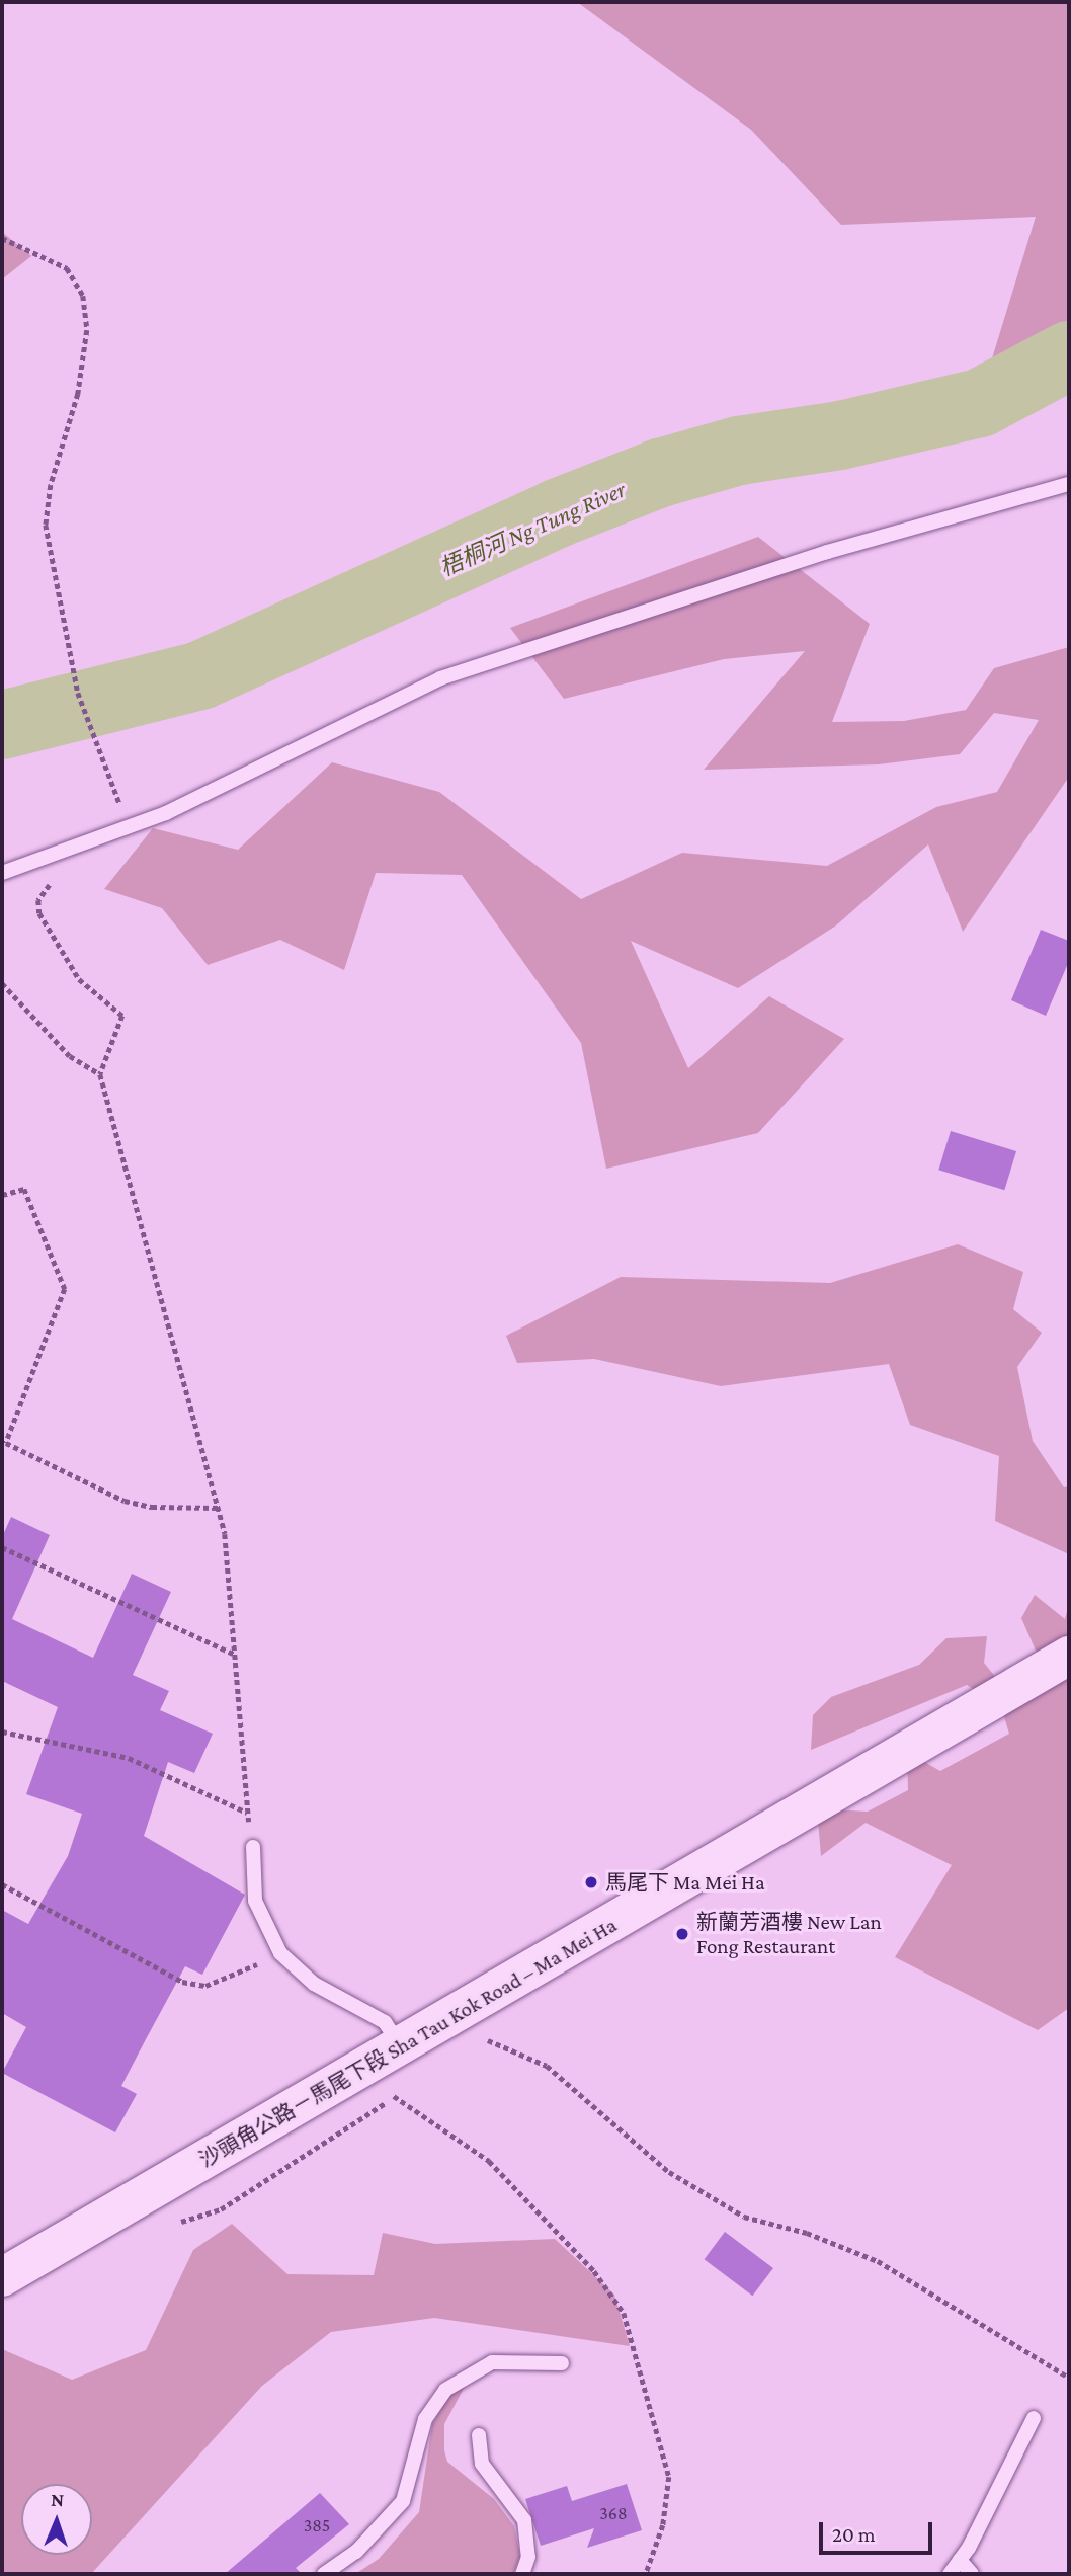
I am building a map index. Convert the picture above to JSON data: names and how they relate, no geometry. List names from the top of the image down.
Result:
{
  "streets": {
    "main road": ["沙頭角公路－馬尾下段 Sha Tau Kok Road – Ma Mei Ha"]
  },
  "water": ["梧桐河 Ng Tung River"],
  "places": ["馬尾下 Ma Mei Ha", "新蘭芳酒樓 New Lan Fong Restaurant"],
  "house_numbers": ["368", "385"],
  "scale_bar": "20 m",
  "north": "top"
}
